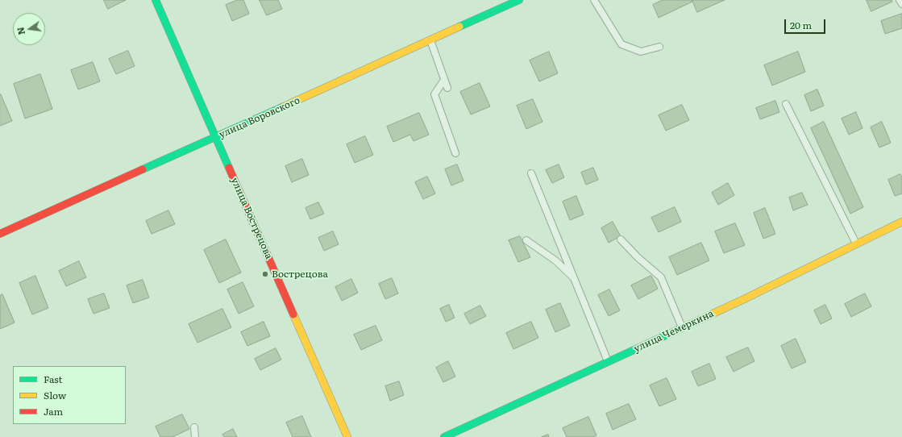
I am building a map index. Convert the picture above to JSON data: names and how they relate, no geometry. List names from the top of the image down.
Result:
{
  "streets": {
    "street": ["улица Воровского", "улица Вострецова", "улица Чемеркина"]
  },
  "crossings": [
    ["улица Воровского", "улица Вострецова"]
  ],
  "places": ["Вострецова"],
  "legend": ["Fast", "Slow", "Jam"],
  "scale_bar": "20 m",
  "north": "left"
}
